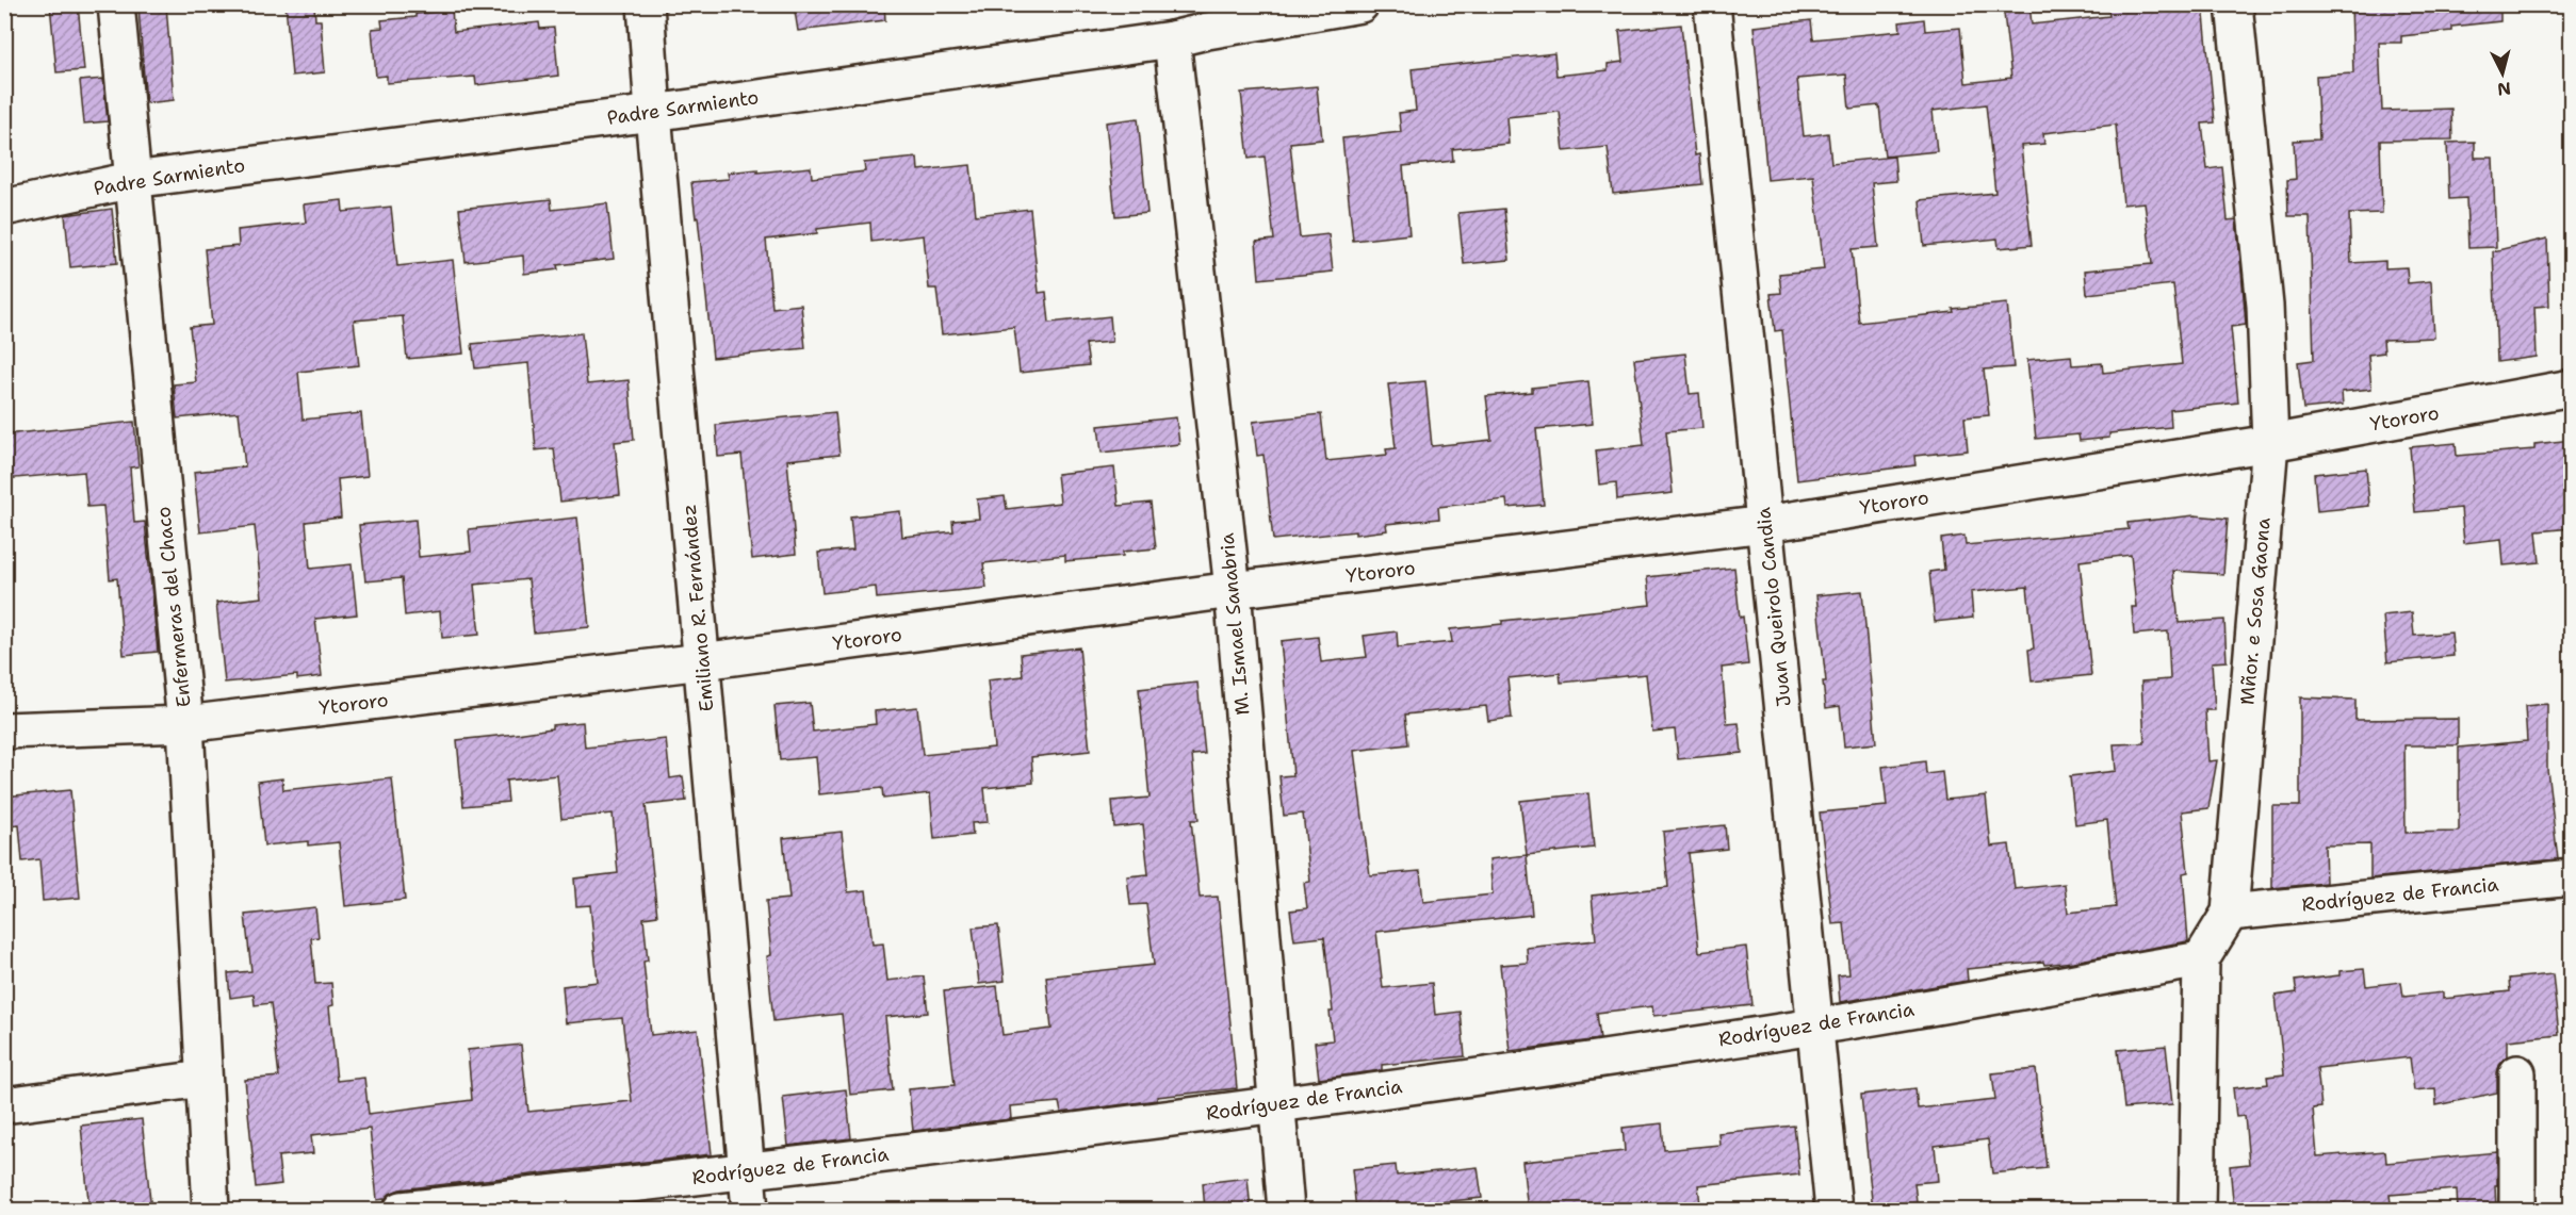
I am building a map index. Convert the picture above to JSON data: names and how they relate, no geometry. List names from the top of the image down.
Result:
{
  "streets": {
    "street": [
      "Padre Sarmiento",
      "Ytororo",
      "Enfermeras del Chaco",
      "Juan Queirolo Candia",
      "Emiliano R. Fernández",
      "Mñor. e Sosa Gaona",
      "M. Ismael Sanabria",
      "Rodríguez de Francia"
    ]
  },
  "crossings": [
    ["Padre Sarmiento", "Enfermeras del Chaco"],
    ["Padre Sarmiento", "Emiliano R. Fernández"],
    ["Padre Sarmiento", "M. Ismael Sanabria"],
    ["Ytororo", "Enfermeras del Chaco"],
    ["Ytororo", "Juan Queirolo Candia"],
    ["Ytororo", "Emiliano R. Fernández"],
    ["Ytororo", "Mñor. e Sosa Gaona"],
    ["Ytororo", "M. Ismael Sanabria"],
    ["Juan Queirolo Candia", "Rodríguez de Francia"],
    ["Emiliano R. Fernández", "Rodríguez de Francia"],
    ["Mñor. e Sosa Gaona", "Rodríguez de Francia"],
    ["M. Ismael Sanabria", "Rodríguez de Francia"]
  ],
  "north": "bottom"
}
